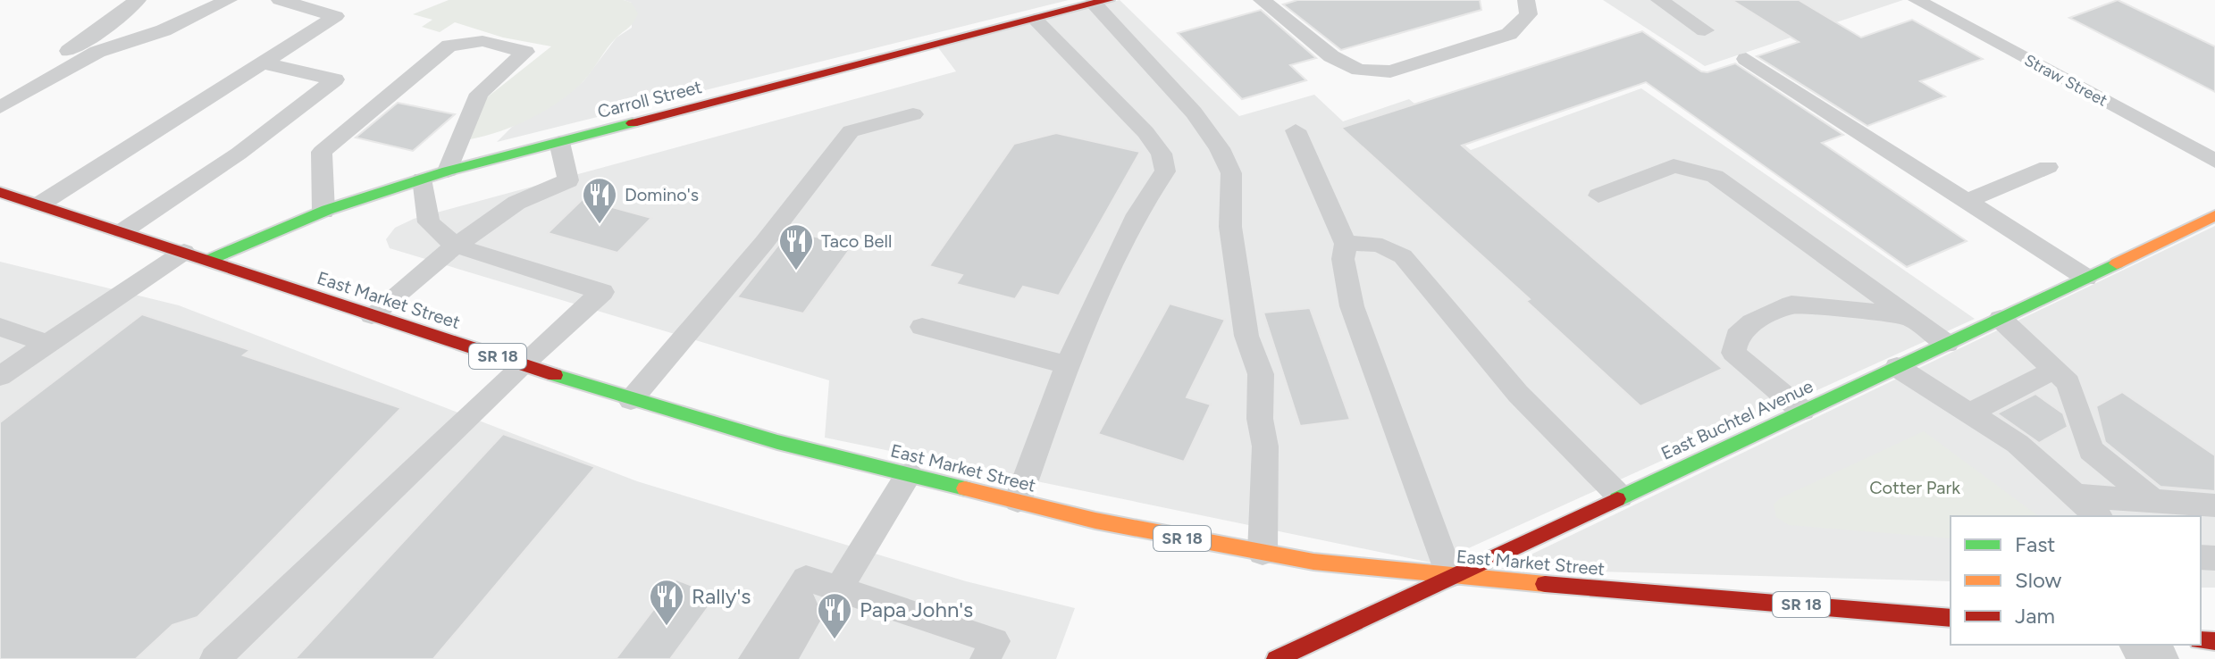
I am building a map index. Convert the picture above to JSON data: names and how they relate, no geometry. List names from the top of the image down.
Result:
{
  "streets": {
    "main road": [
      "Carroll Street",
      "East Market Street",
      "SR 18",
      "East Buchtel Avenue"
    ],
    "lane": ["Straw Street"]
  },
  "crossings": [
    ["Carroll Street", "East Market Street"],
    ["East Market Street", "East Buchtel Avenue"]
  ],
  "parks": ["Cotter Park"],
  "places": {
    "restaurant": [
      "Domino's",
      "Taco Bell",
      "Rally's",
      "Papa John's"
    ]
  },
  "legend": ["Fast", "Slow", "Jam"]
}
